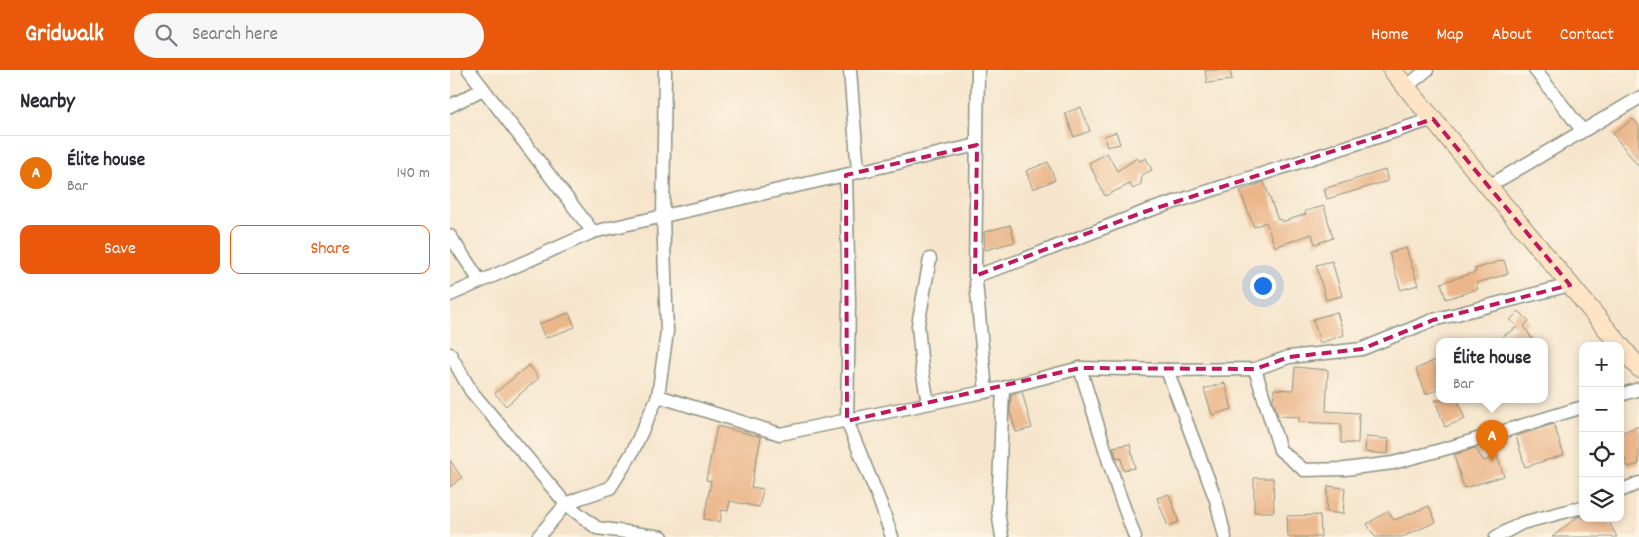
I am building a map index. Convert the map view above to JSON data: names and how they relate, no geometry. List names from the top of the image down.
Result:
{
  "page": {
    "header": "Gridwalk",
    "search": "Search here",
    "nav": [
      "Home",
      "Map",
      "About",
      "Contact"
    ],
    "heading": "Nearby",
    "list": [
      {
        "mark": "A",
        "name": "Élite house",
        "note": "Bar",
        "value": "140 m"
      }
    ],
    "buttons": ["Save", "Share"],
    "popup": ["Élite house", "Bar"],
    "map_buttons": ["+", "−"],
    "pins": "A"
  }
}
